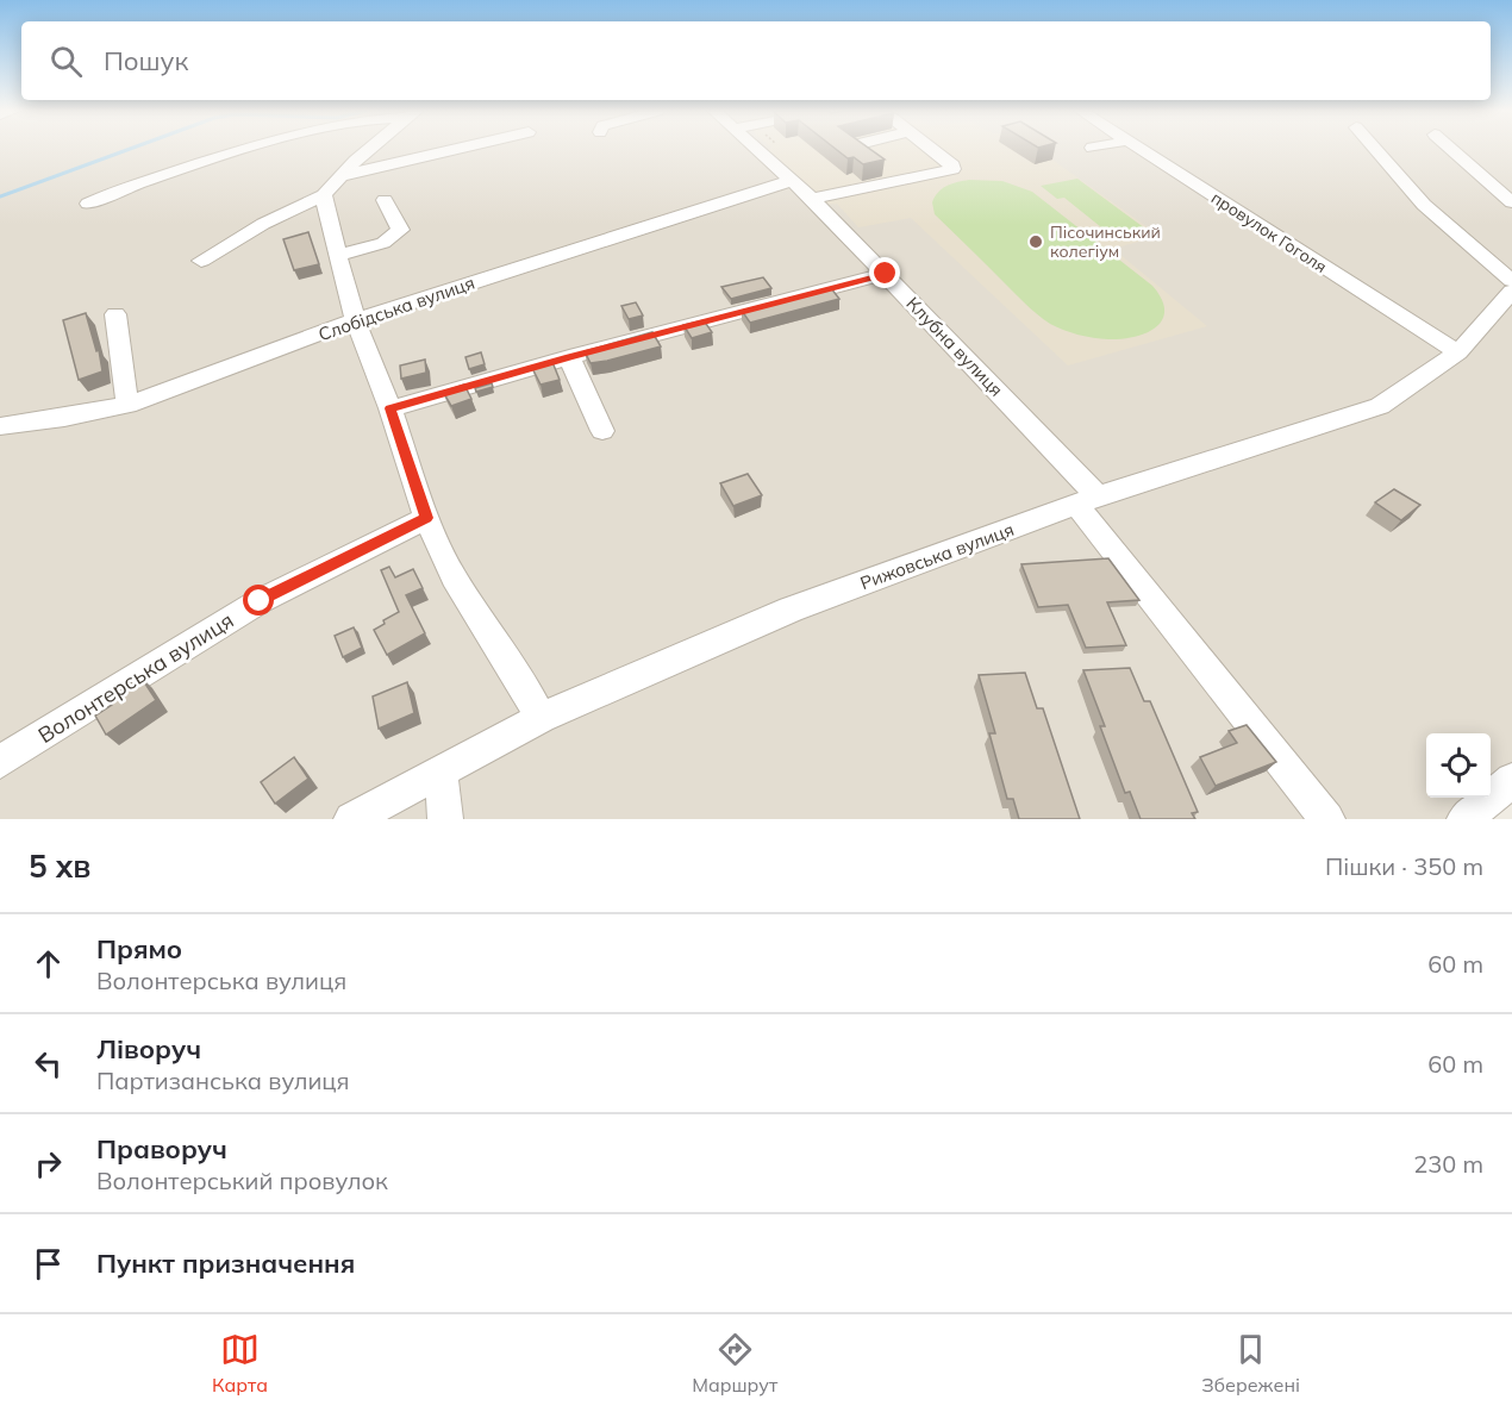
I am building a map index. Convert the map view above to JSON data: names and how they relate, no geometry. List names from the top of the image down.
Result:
{
  "streets": {
    "street": [
      "провулок Гоголя",
      "Слобідська вулиця",
      "Клубна вулиця",
      "Рижовська вулиця",
      "Волонтерська вулиця"
    ]
  },
  "crossings": [
    ["провулок Гоголя", "Рижовська вулиця"],
    ["Слобідська вулиця", "Клубна вулиця"],
    ["Клубна вулиця", "Рижовська вулиця"]
  ],
  "places": ["Пісочинський колегіум"],
  "page": {
    "search": "Пошук",
    "heading": ["5 хв", "Пішки · 350 m"],
    "list": [
      ["Прямо", "Волонтерська вулиця", "60 m"],
      ["Ліворуч", "Партизанська вулиця", "60 m"],
      ["Праворуч", "Волонтерський провулок", "230 m"],
      "Пункт призначення"
    ],
    "nav": ["Карта", "Маршрут", "Збережені"]
  }
}
